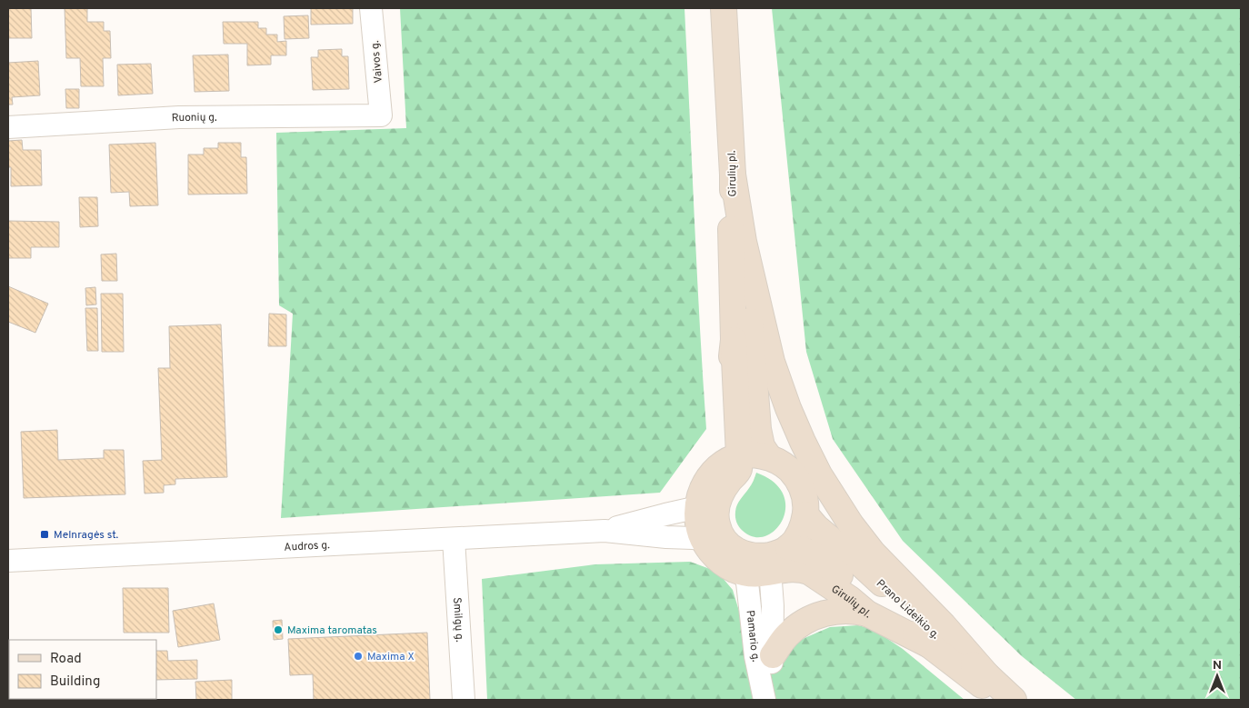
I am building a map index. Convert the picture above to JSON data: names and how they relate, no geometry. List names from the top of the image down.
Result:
{
  "streets": {
    "main road": ["Girulių pl.", "Prano Lideikio g."],
    "street": [
      "Vaivos g.",
      "Ruonių g.",
      "Audros g.",
      "Smilgų g.",
      "Pamario g."
    ]
  },
  "crossings": [
    ["Vaivos g.", "Ruonių g."],
    ["Girulių pl.", "Audros g."],
    ["Girulių pl.", "Prano Lideikio g."],
    ["Girulių pl.", "Pamario g."],
    ["Audros g.", "Smilgų g."],
    ["Prano Lideikio g.", "Pamario g."]
  ],
  "places": {
    "transit": ["Melnragės st."],
    "other": ["Maxima taromatas", "Maxima X"]
  },
  "legend": ["Road", "Building"],
  "north": "top"
}
